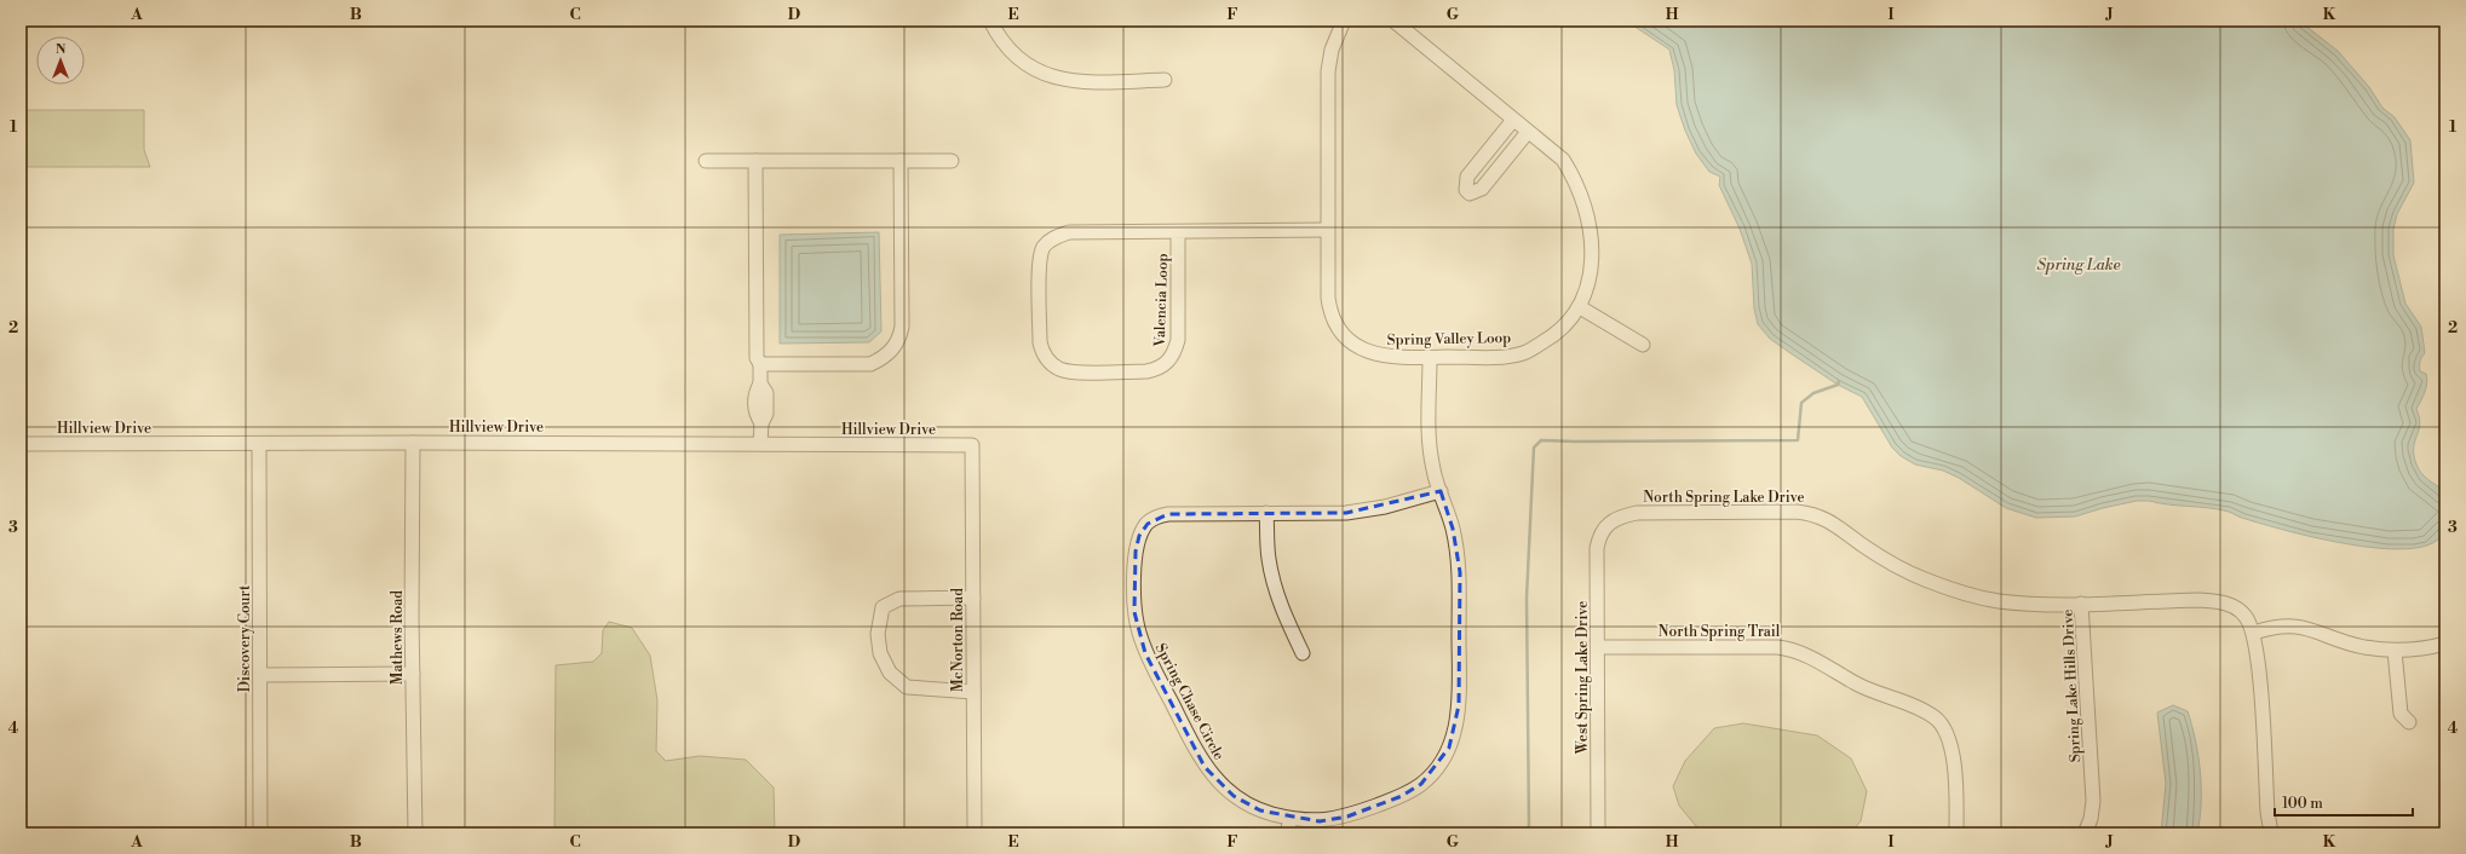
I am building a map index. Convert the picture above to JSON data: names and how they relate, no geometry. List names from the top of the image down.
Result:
{
  "streets": {
    "street": [
      "Valencia Loop",
      "Spring Valley Loop",
      "Hillview Drive",
      "North Spring Lake Drive",
      "North Spring Trail",
      "Mathews Road",
      "Discovery Court",
      "McNorton Road",
      "West Spring Lake Drive",
      "Spring Lake Hills Drive",
      "Spring Chase Circle"
    ]
  },
  "crossings": [
    ["Valencia Loop", "Spring Valley Loop"],
    ["Spring Valley Loop", "Spring Chase Circle"],
    ["Hillview Drive", "Mathews Road"],
    ["Hillview Drive", "Discovery Court"],
    ["Hillview Drive", "McNorton Road"],
    ["North Spring Lake Drive", "West Spring Lake Drive"],
    ["North Spring Lake Drive", "Spring Lake Hills Drive"],
    ["North Spring Trail", "West Spring Lake Drive"]
  ],
  "water": ["Spring Lake"],
  "scale_bar": "100 m",
  "north": "top",
  "grid": {
    "columns": [
      "A",
      "B",
      "C",
      "D",
      "E",
      "F",
      "G",
      "H",
      "I",
      "J",
      "K"
    ],
    "rows": [
      "1",
      "2",
      "3",
      "4"
    ]
  }
}
